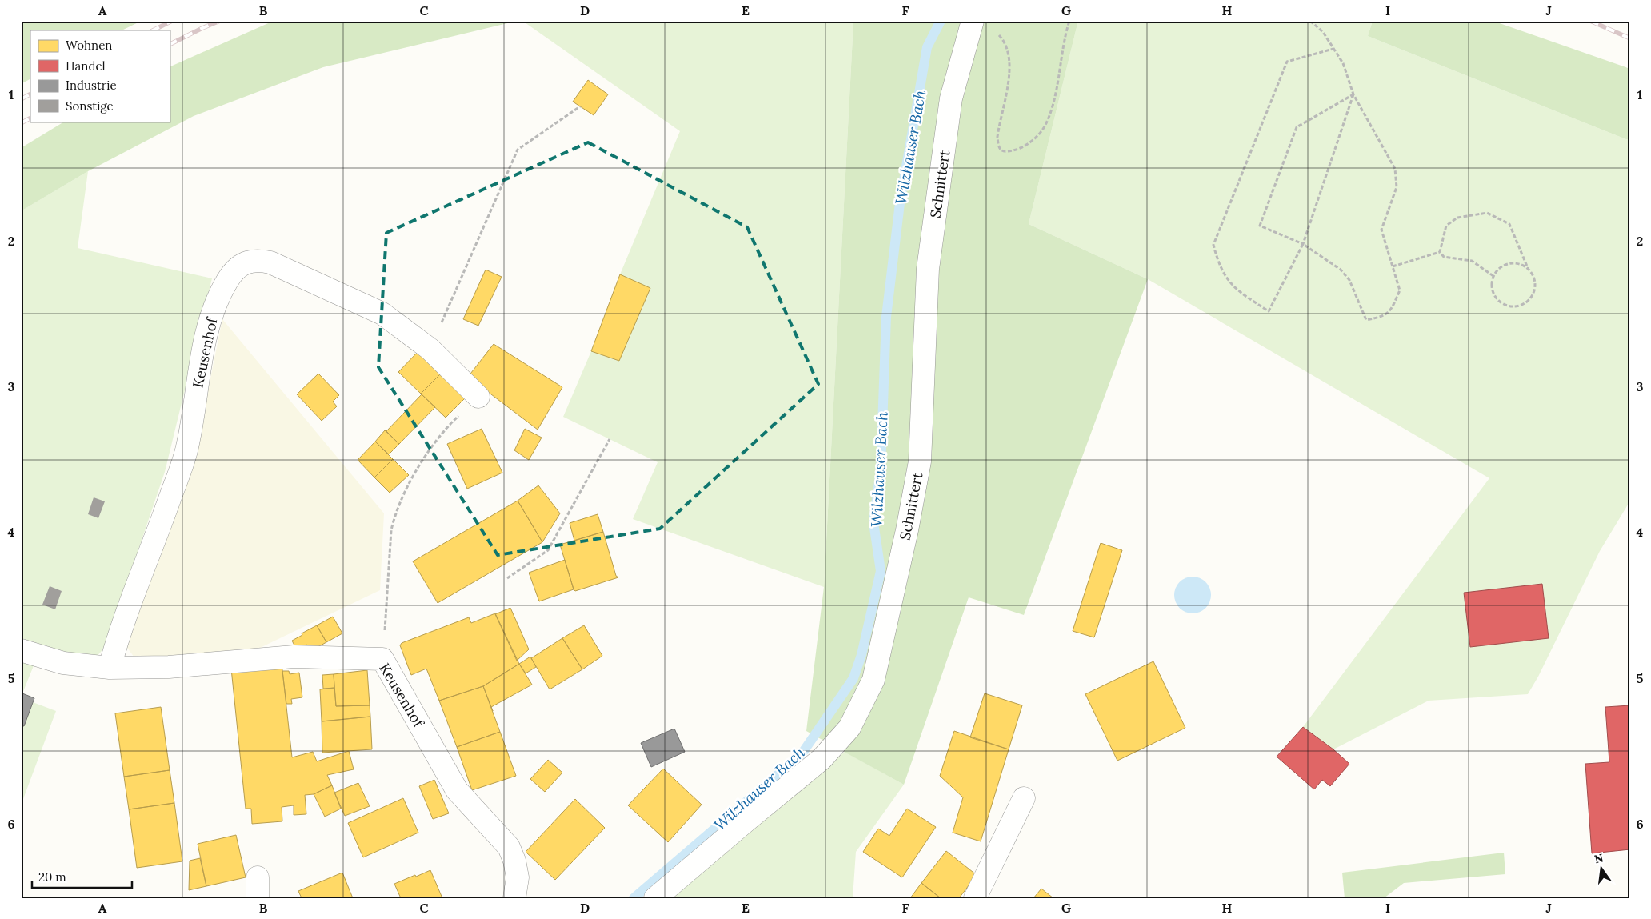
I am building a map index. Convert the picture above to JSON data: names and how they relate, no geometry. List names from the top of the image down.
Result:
{
  "streets": {
    "lane": ["Schnittert", "Keusenhof"]
  },
  "water": ["Wilzhauser Bach"],
  "legend": [
    "Wohnen",
    "Handel",
    "Industrie",
    "Sonstige"
  ],
  "scale_bar": "20 m",
  "north": "top",
  "grid": {
    "columns": [
      "A",
      "B",
      "C",
      "D",
      "E",
      "F",
      "G",
      "H",
      "I",
      "J"
    ],
    "rows": [
      "1",
      "2",
      "3",
      "4",
      "5",
      "6"
    ]
  }
}
